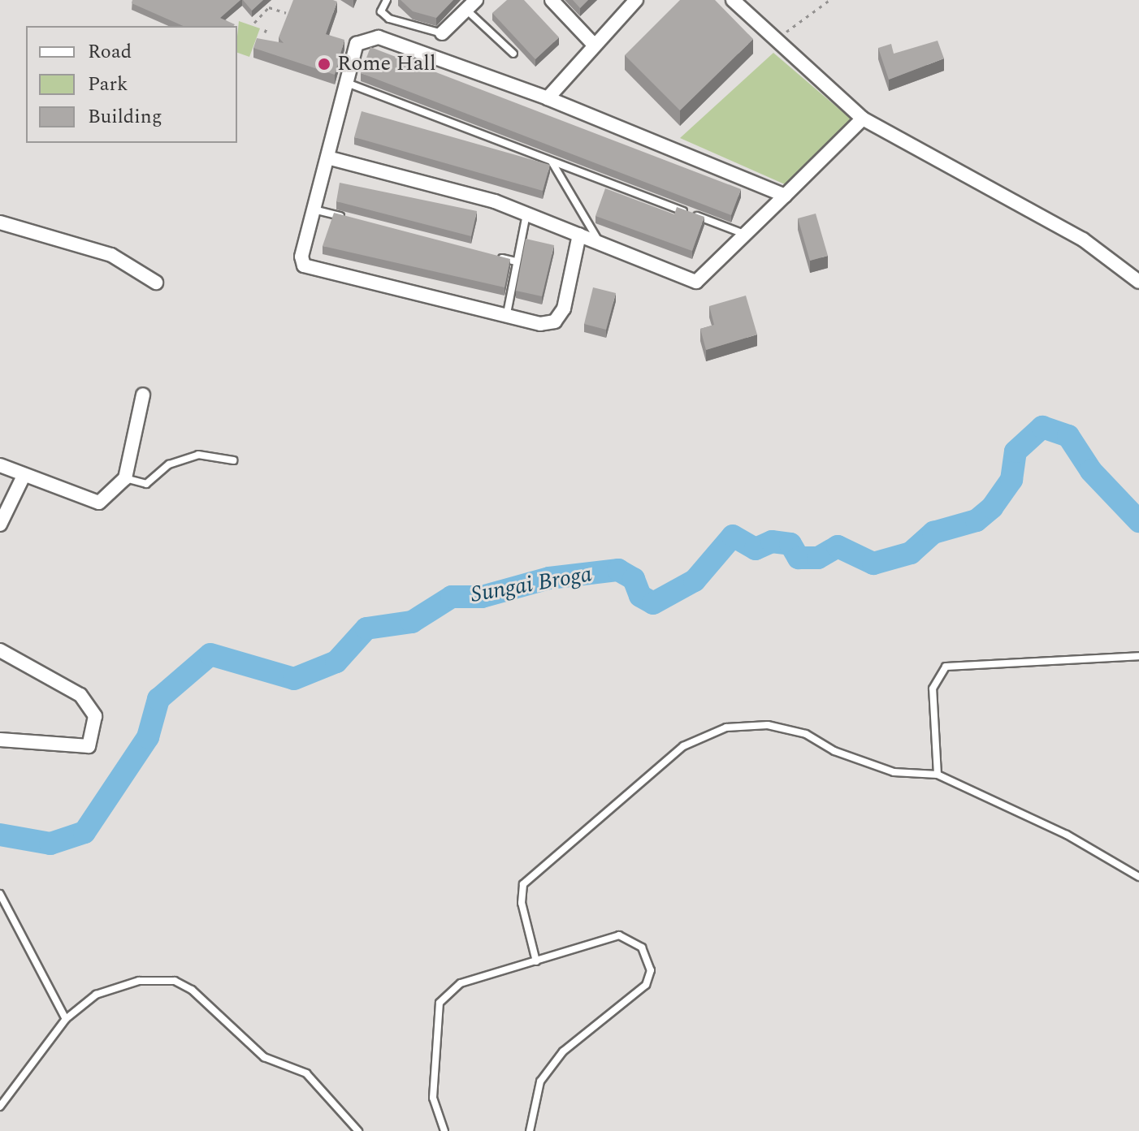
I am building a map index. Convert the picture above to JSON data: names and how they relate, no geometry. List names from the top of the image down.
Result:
{
  "water": ["Sungai Broga"],
  "places": ["Rome Hall"],
  "legend": ["Road", "Park", "Building"]
}
